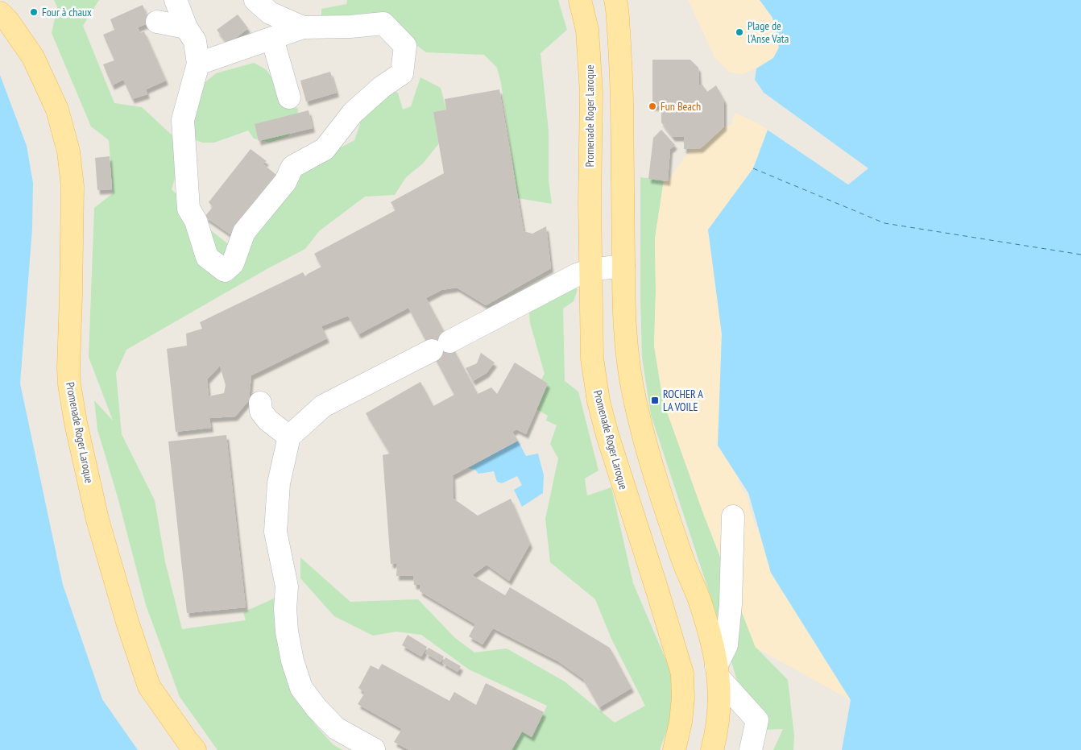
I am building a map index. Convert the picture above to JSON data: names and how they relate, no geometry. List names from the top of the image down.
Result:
{
  "streets": {
    "main road": ["Promenade Roger Laroque"]
  },
  "places": {
    "other": ["Four à chaux", "Plage de l'Anse Vata", "Fun Beach"],
    "transit": ["ROCHER A LA VOILE"]
  }
}
